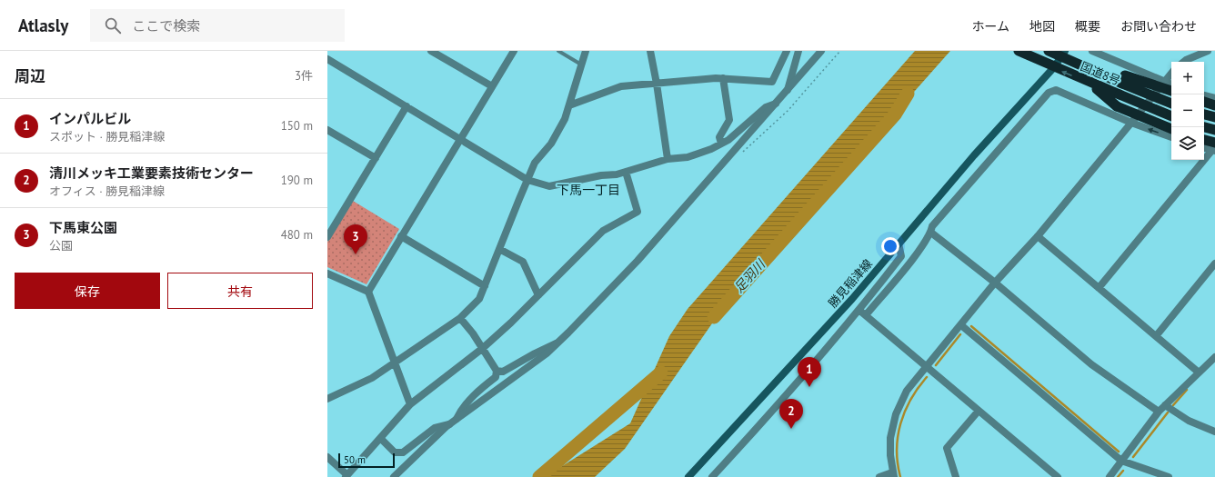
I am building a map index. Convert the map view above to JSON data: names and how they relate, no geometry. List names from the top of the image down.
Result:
{
  "streets": {
    "highway": ["国道8号"],
    "main road": ["勝見稲津線"]
  },
  "crossings": [
    ["国道8号", "勝見稲津線"]
  ],
  "districts": ["下馬一丁目"],
  "water": ["足羽川"],
  "scale_bar": "50 m",
  "page": {
    "header": "Atlasly",
    "search": "ここで検索",
    "nav": [
      "ホーム",
      "地図",
      "概要",
      "お問い合わせ"
    ],
    "heading": ["周辺", "3件"],
    "map_buttons": ["+", "−"],
    "list": [
      {
        "mark": "1",
        "name": "インパルビル",
        "note": "スポット · 勝見稲津線",
        "value": "150 m"
      },
      {
        "mark": "2",
        "name": "清川メッキ工業要素技術センター",
        "note": "オフィス · 勝見稲津線",
        "value": "190 m"
      },
      {
        "mark": "3",
        "name": "下馬東公園",
        "note": "公園",
        "value": "480 m"
      }
    ],
    "pins": ["3", "1", "2"],
    "buttons": ["保存", "共有"],
    "scale": "50 m"
  }
}
